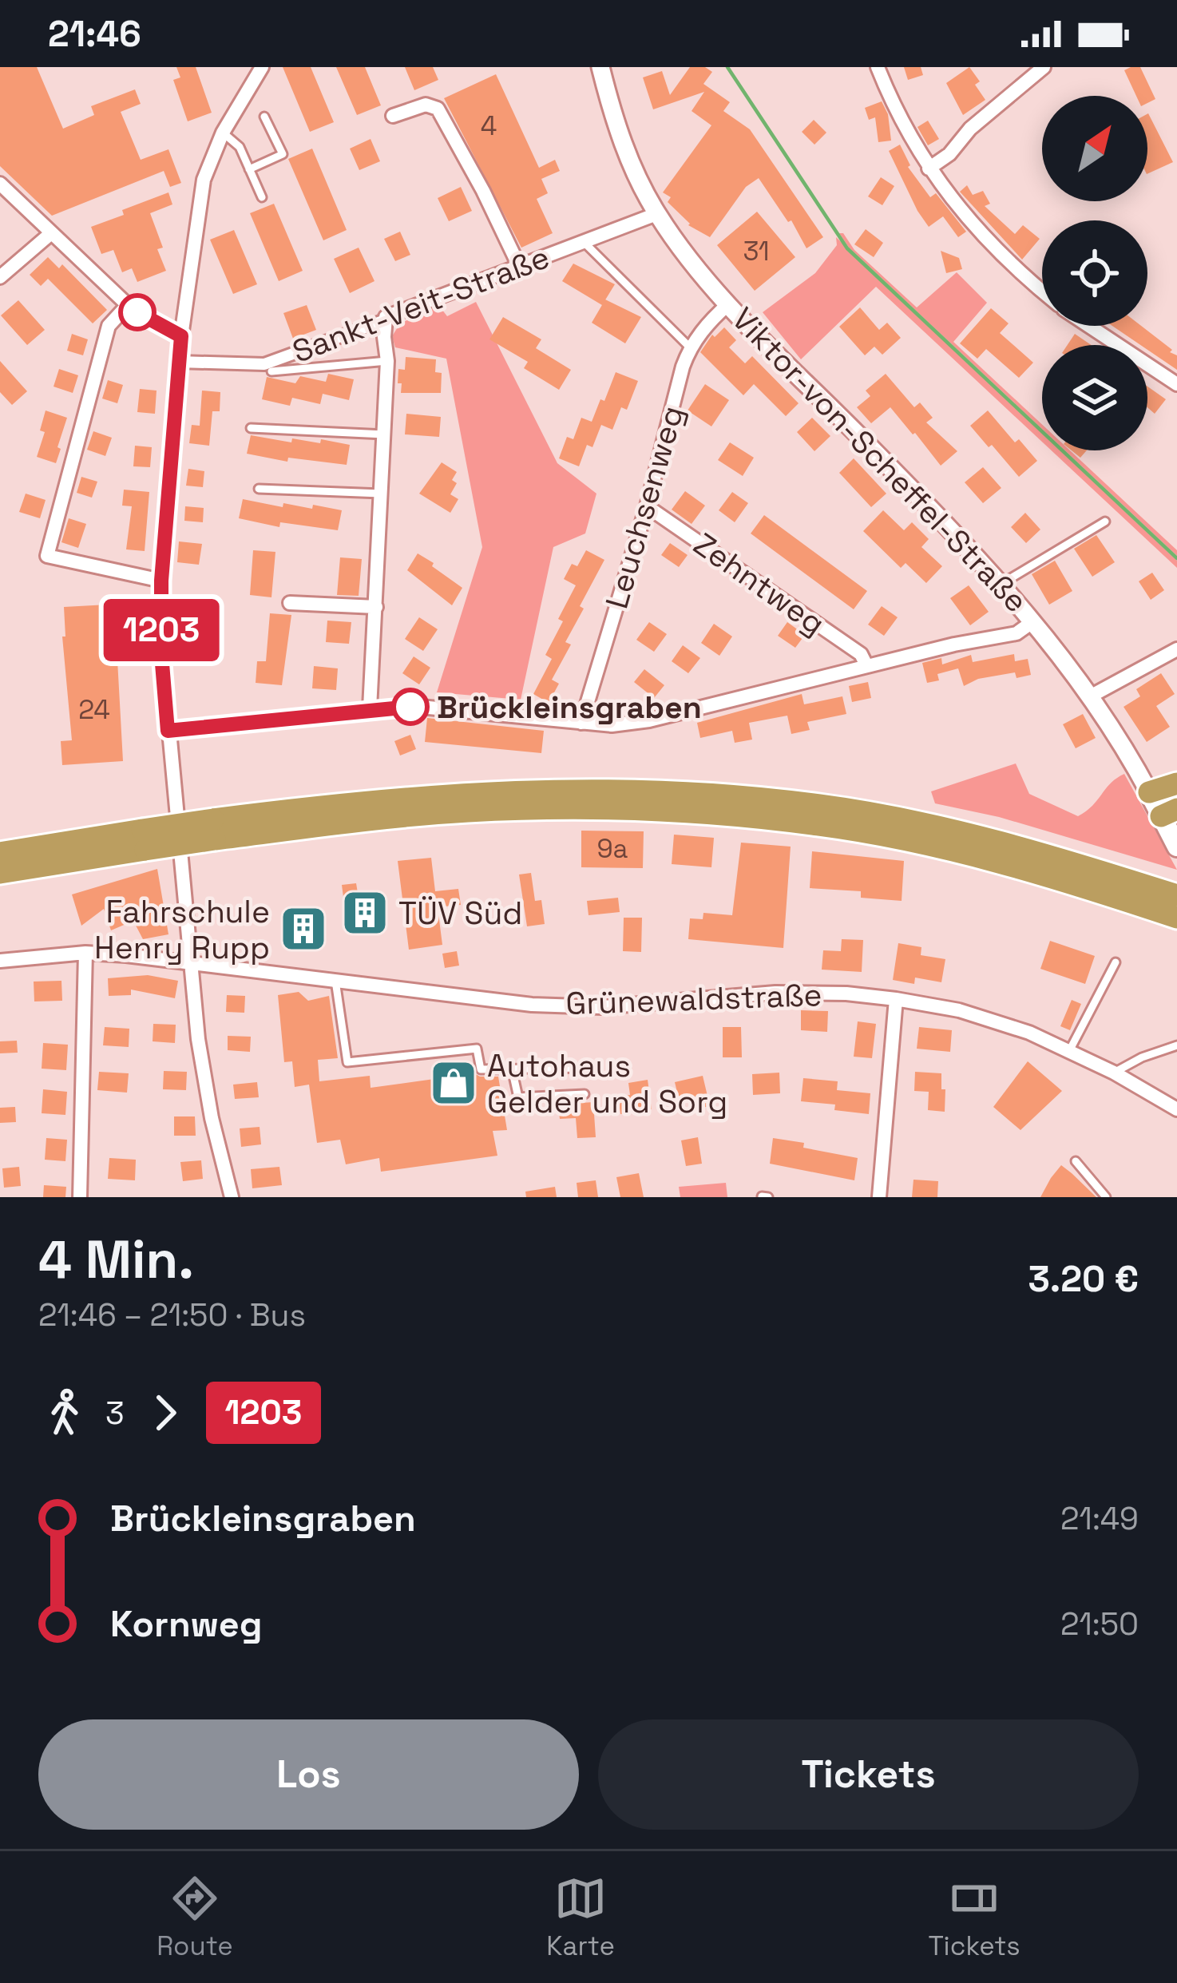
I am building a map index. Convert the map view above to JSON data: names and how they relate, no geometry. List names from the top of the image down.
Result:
{
  "streets": {
    "main road": ["Viktor-von-Scheffel-Straße"],
    "street": [
      "Sankt-Veit-Straße",
      "Leuchsenweg",
      "Zehntweg",
      "Grünewaldstraße"
    ]
  },
  "crossings": [
    ["Sankt-Veit-Straße", "Viktor-von-Scheffel-Straße"],
    ["Viktor-von-Scheffel-Straße", "Leuchsenweg"],
    ["Leuchsenweg", "Zehntweg"]
  ],
  "places": {
    "other": ["Brückleinsgraben"],
    "building": ["TÜV Süd", "Fahrschule Henry Rupp"],
    "shop": ["Autohaus Gelder und Sorg"]
  },
  "lines": ["bus line 1203"],
  "house_numbers": [
    "4",
    "31",
    "24",
    "9a"
  ],
  "north": "top right",
  "page": {
    "status": "21:46",
    "on_map": "1203",
    "heading": ["4 Min.", "21:46 – 21:50 · Bus", "3.20 €"],
    "legs": ["3", "1203"],
    "list": [
      {
        "name": "Brückleinsgraben",
        "value": "21:49"
      },
      {
        "name": "Kornweg",
        "value": "21:50"
      }
    ],
    "buttons": ["Los", "Tickets"],
    "tabs": ["Route", "Karte", "Tickets"]
  }
}
